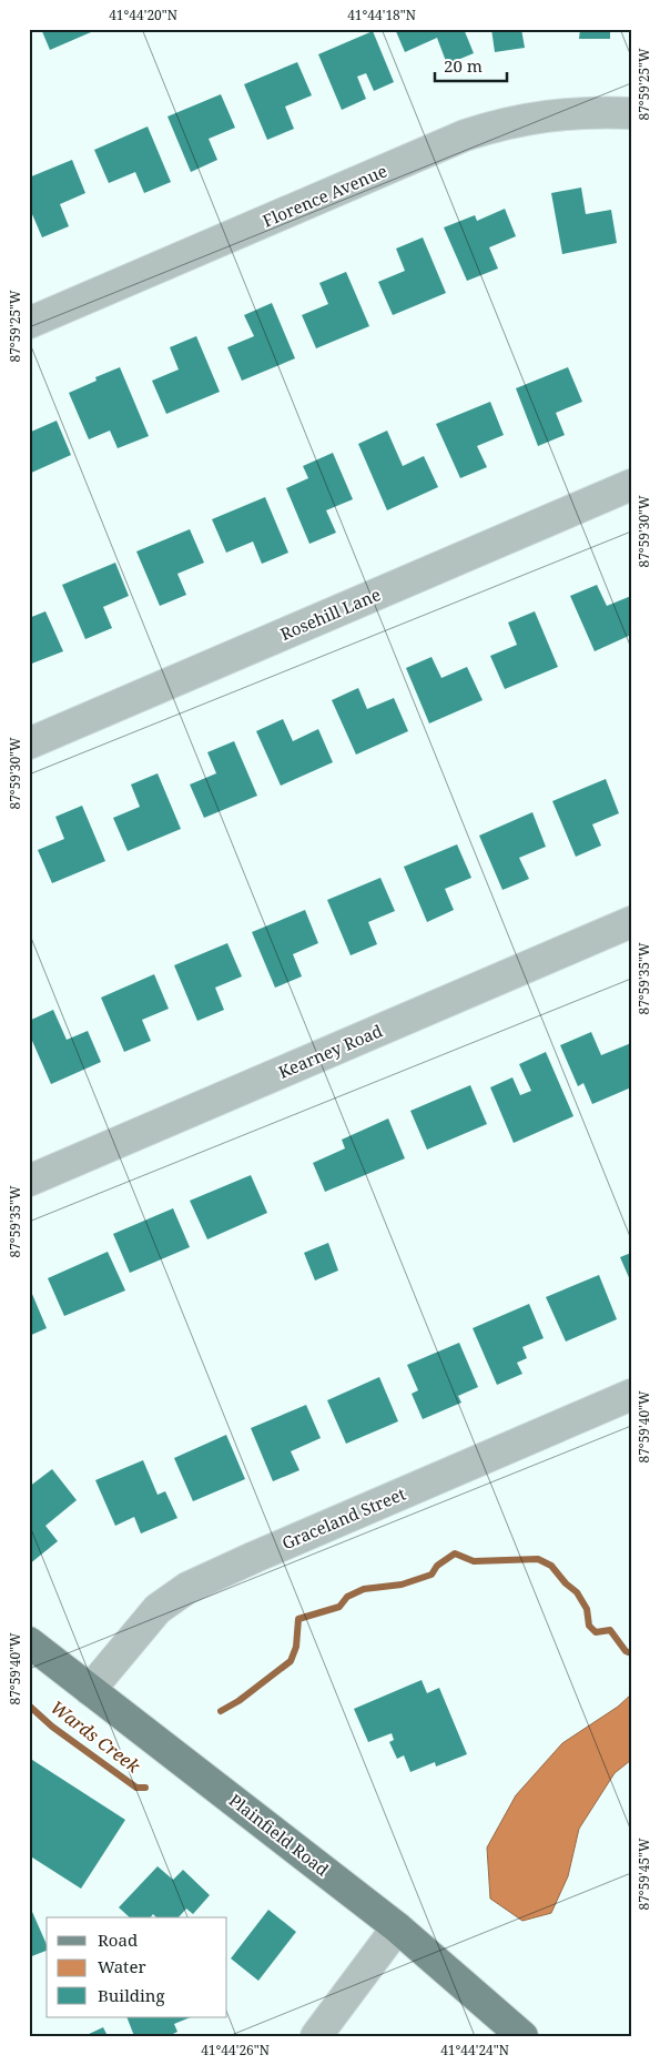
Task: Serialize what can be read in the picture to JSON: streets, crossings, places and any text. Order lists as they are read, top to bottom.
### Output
{
  "streets": {
    "main road": ["Plainfield Road"],
    "street": [
      "Florence Avenue",
      "Rosehill Lane",
      "Kearney Road",
      "Graceland Street"
    ]
  },
  "crossings": [
    ["Graceland Street", "Plainfield Road"]
  ],
  "water": ["Wards Creek"],
  "legend": ["Road", "Water", "Building"],
  "scale_bar": "20 m",
  "coordinates": [
    "41°44'20\"N",
    "41°44'18\"N",
    "87°59'25\"W",
    "87°59'30\"W",
    "87°59'35\"W",
    "87°59'40\"W",
    "87°59'45\"W",
    "41°44'26\"N",
    "41°44'24\"N"
  ]
}
